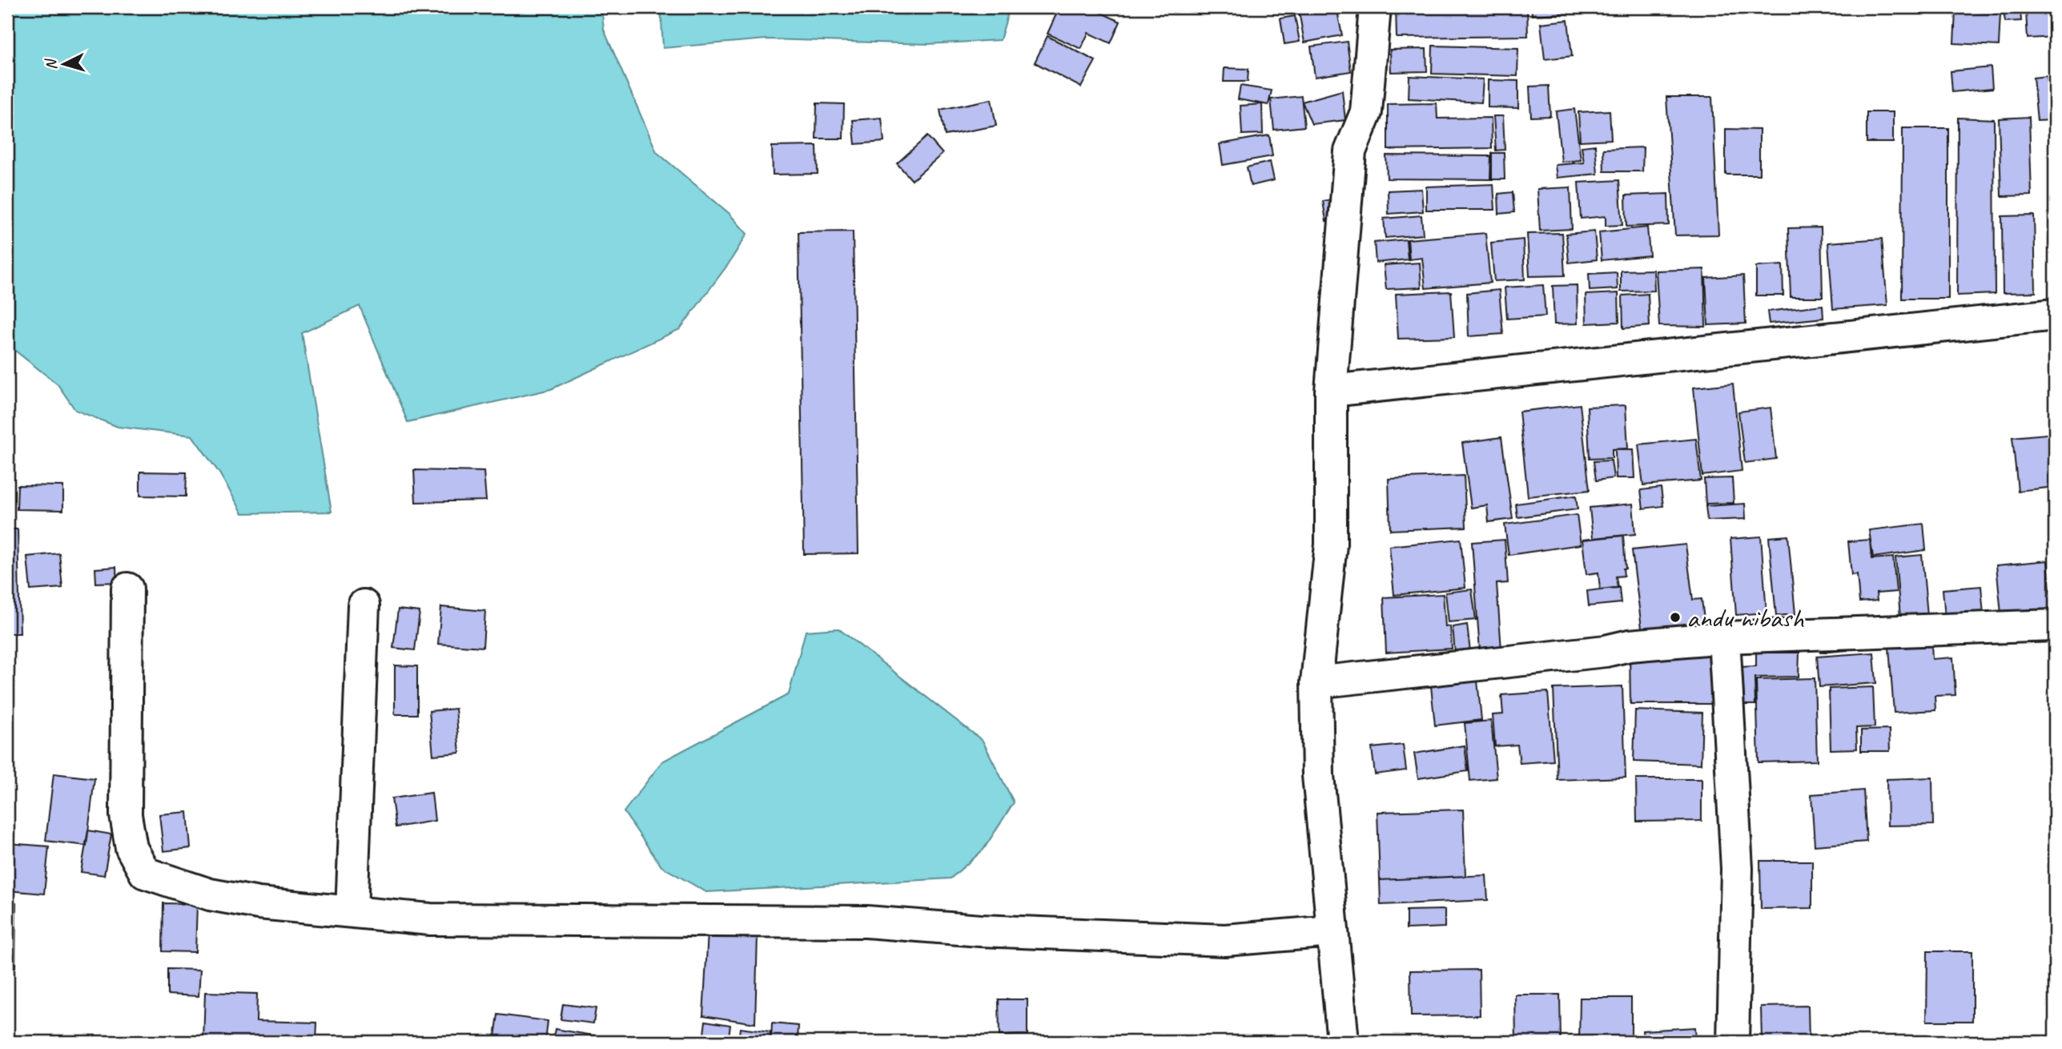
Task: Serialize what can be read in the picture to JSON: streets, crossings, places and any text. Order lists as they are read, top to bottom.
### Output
{
  "places": ["andu nibash"],
  "north": "left"
}
